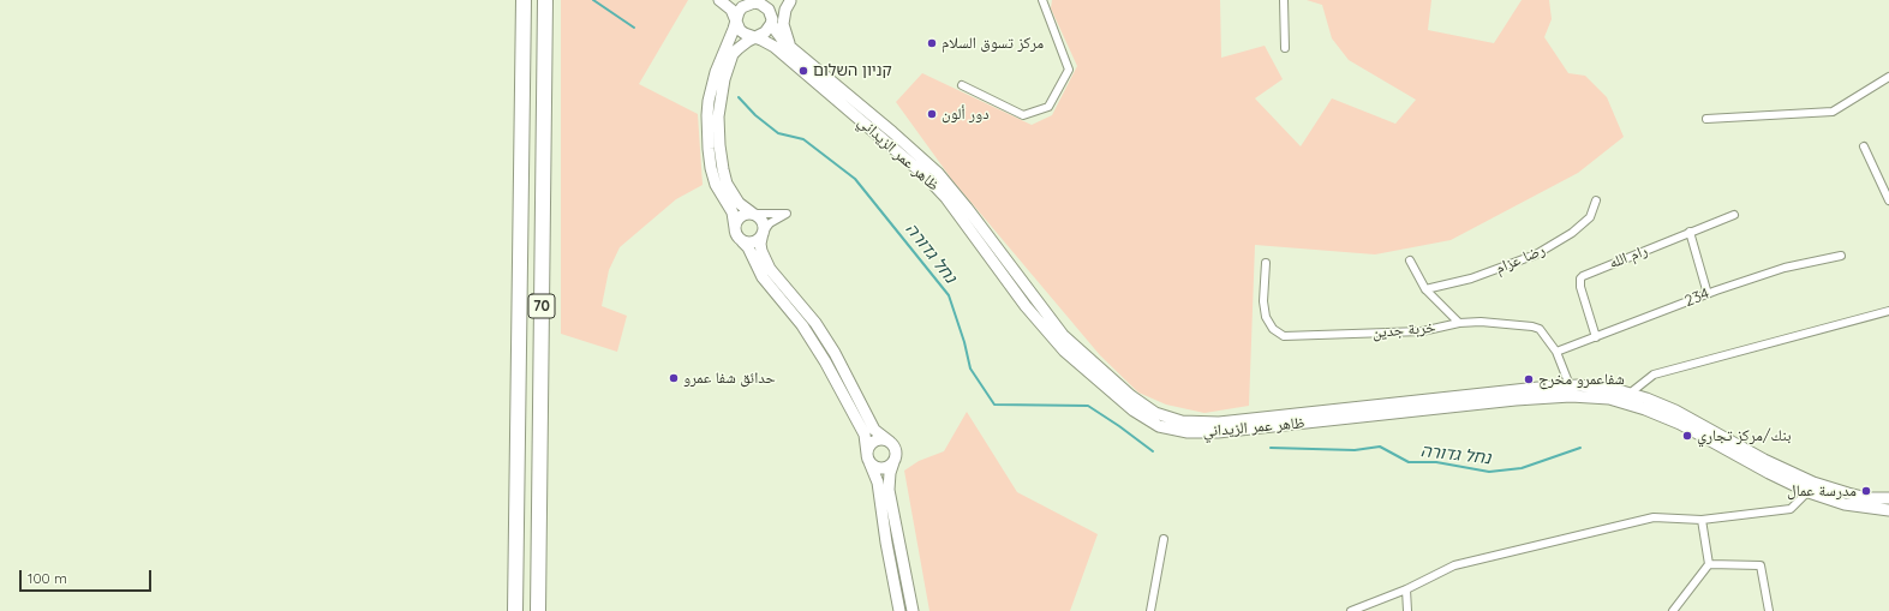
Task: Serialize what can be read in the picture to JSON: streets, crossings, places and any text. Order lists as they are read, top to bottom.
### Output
{
  "streets": {
    "highway": ["70"],
    "main road": ["ظاهر عمر الزيداني"],
    "street": [
      "رام الله",
      "رضا عزام",
      "234",
      "خربة جدين"
    ]
  },
  "crossings": [
    ["ظاهر عمر الزيداني", "خربة جدين"],
    ["رام الله", "234"],
    ["234", "خربة جدين"]
  ],
  "water": ["נחל גדורה"],
  "places": [
    "مركز تسوق السلام",
    "קניון השלום",
    "دور ألون",
    "حدائق شفا عمرو",
    "شفاعمرو مخرج",
    "بنك/مركز تجاري",
    "مدرسة عمال"
  ],
  "scale_bar": "100 m"
}
